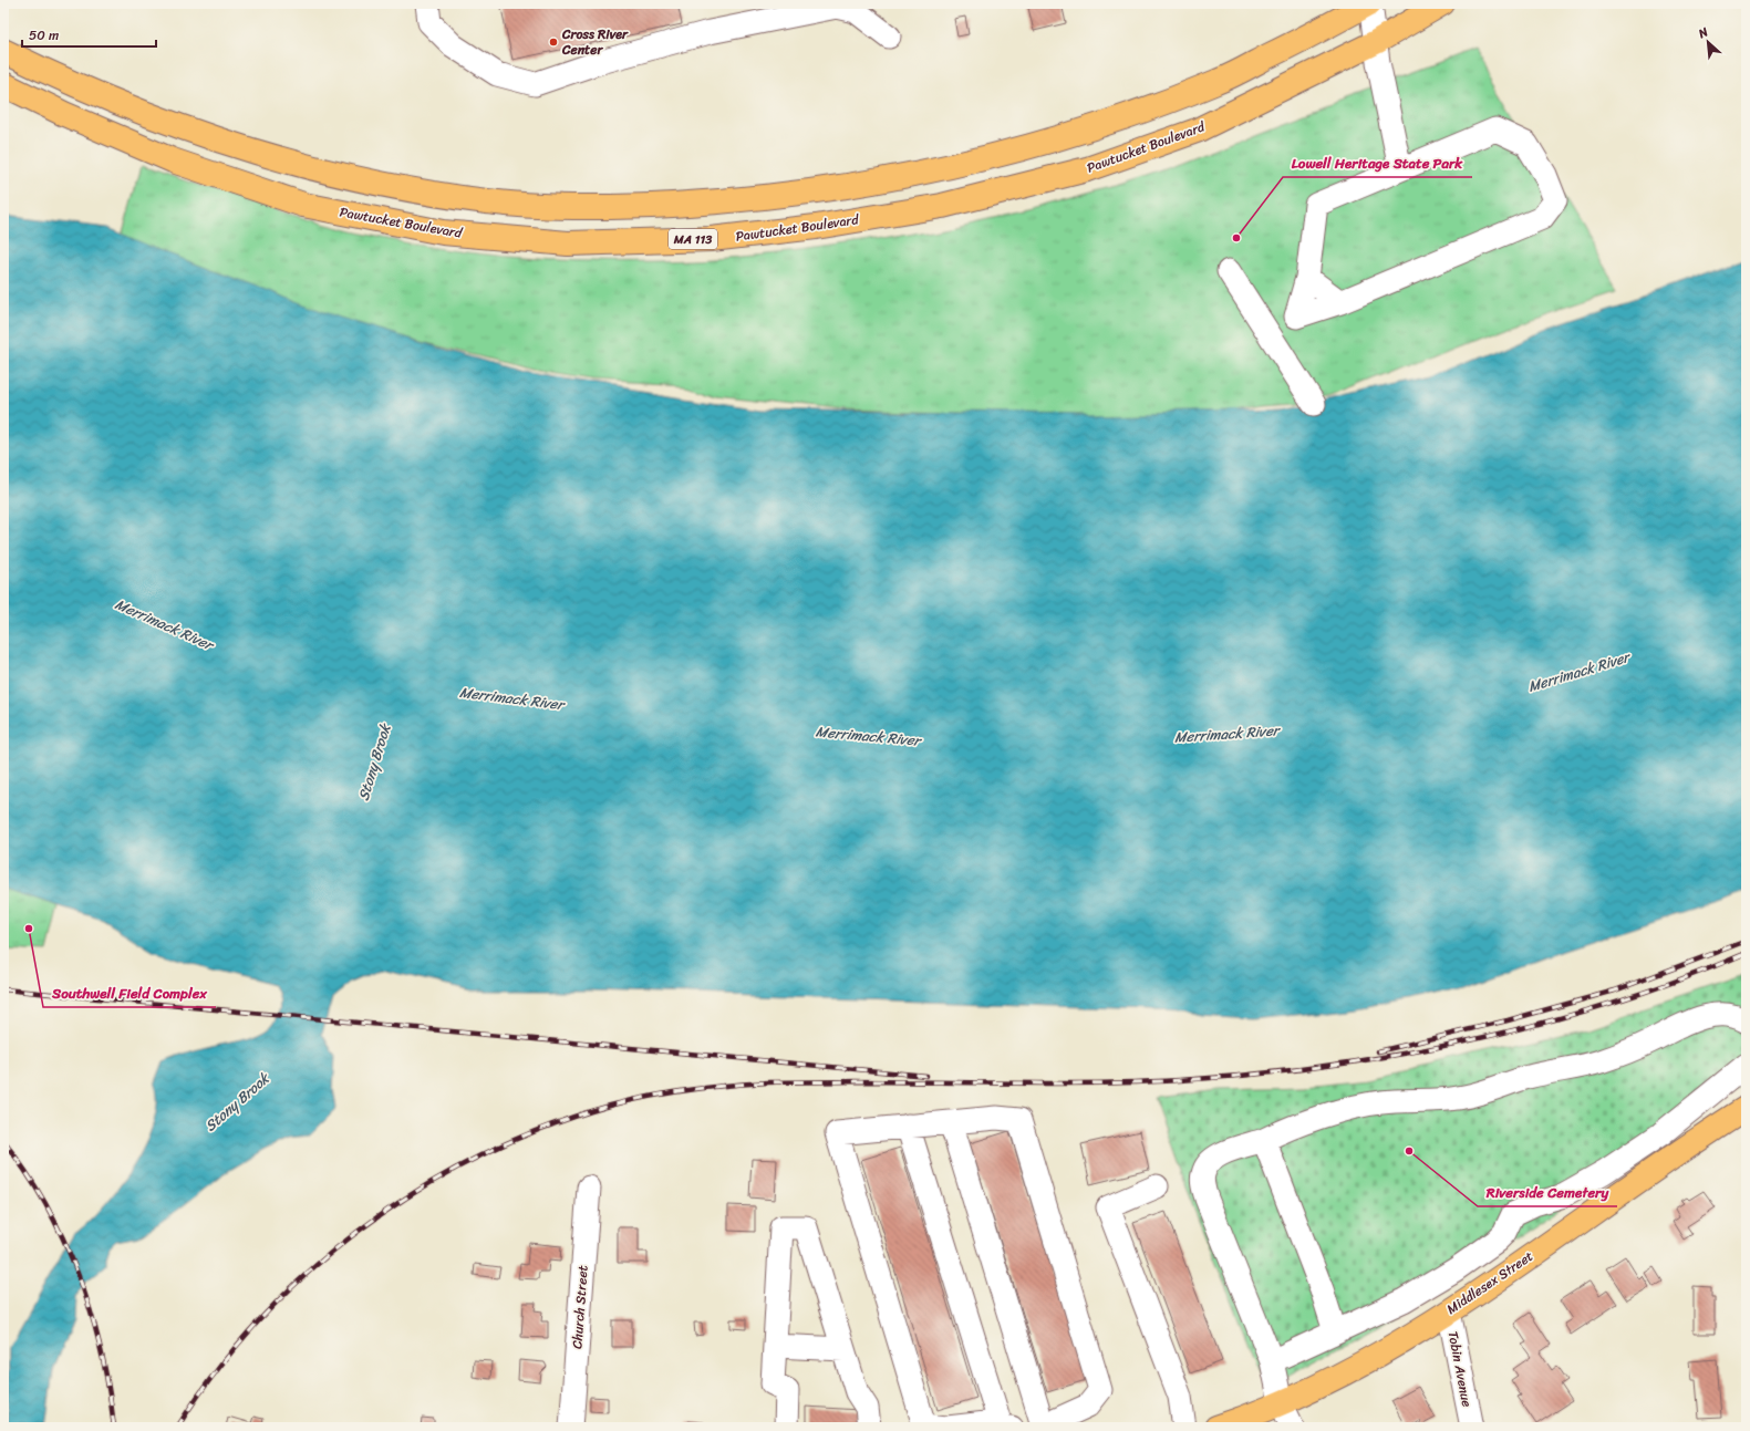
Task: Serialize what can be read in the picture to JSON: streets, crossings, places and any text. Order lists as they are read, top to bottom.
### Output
{
  "streets": {
    "main road": ["Pawtucket Boulevard", "MA 113", "Middlesex Street"],
    "street": ["Church Street", "Tobin Avenue"]
  },
  "crossings": [
    ["Middlesex Street", "Tobin Avenue"]
  ],
  "water": ["Merrimack River", "Stony Brook"],
  "places": [
    "Cross River Center",
    "Lowell Heritage State Park",
    "Southwell Field Complex",
    "Riverside Cemetery"
  ],
  "scale_bar": "50 m",
  "north": "top left"
}
